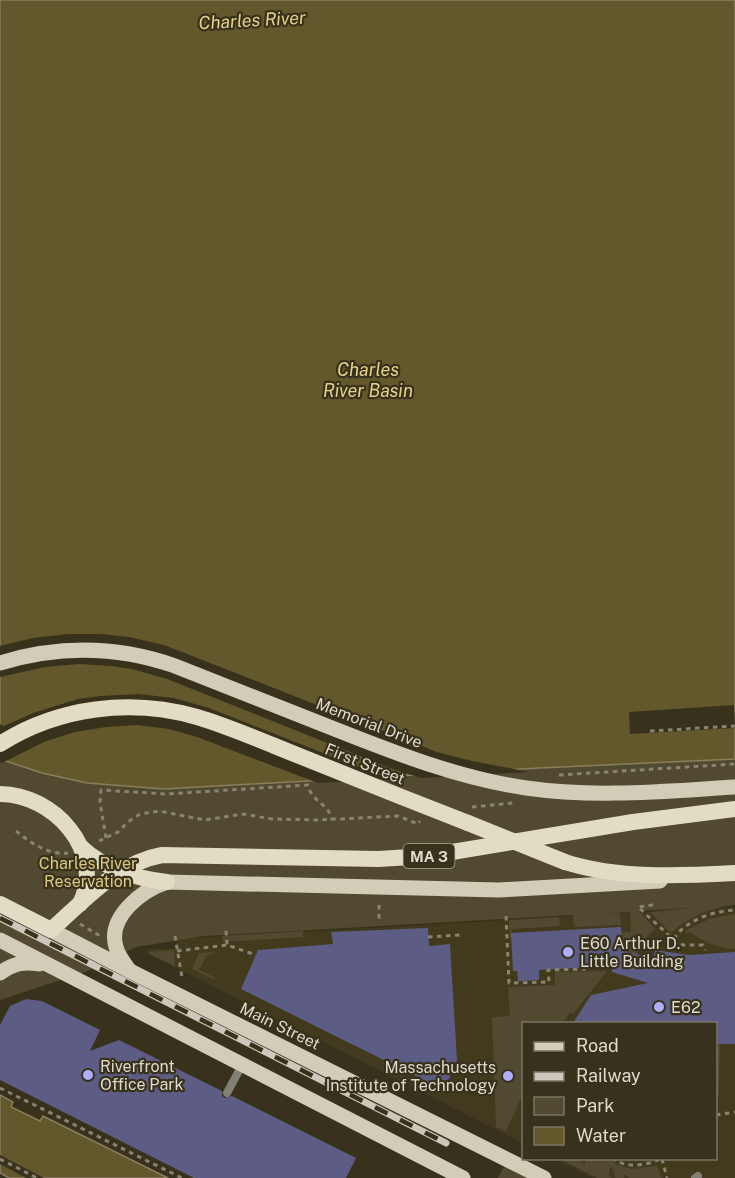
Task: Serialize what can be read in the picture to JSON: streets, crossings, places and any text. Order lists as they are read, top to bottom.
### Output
{
  "streets": {
    "highway": ["First Street", "MA 3", "Main Street"],
    "main road": ["Memorial Drive"]
  },
  "crossings": [
    ["MA 3", "Main Street"]
  ],
  "water": ["Charles River", "Charles River Basin"],
  "parks": ["Charles River Reservation"],
  "places": [
    "E60 Arthur D. Little Building",
    "E62",
    "Riverfront Office Park",
    "Massachusetts Institute of Technology"
  ],
  "legend": [
    "Road",
    "Railway",
    "Park",
    "Water"
  ]
}
